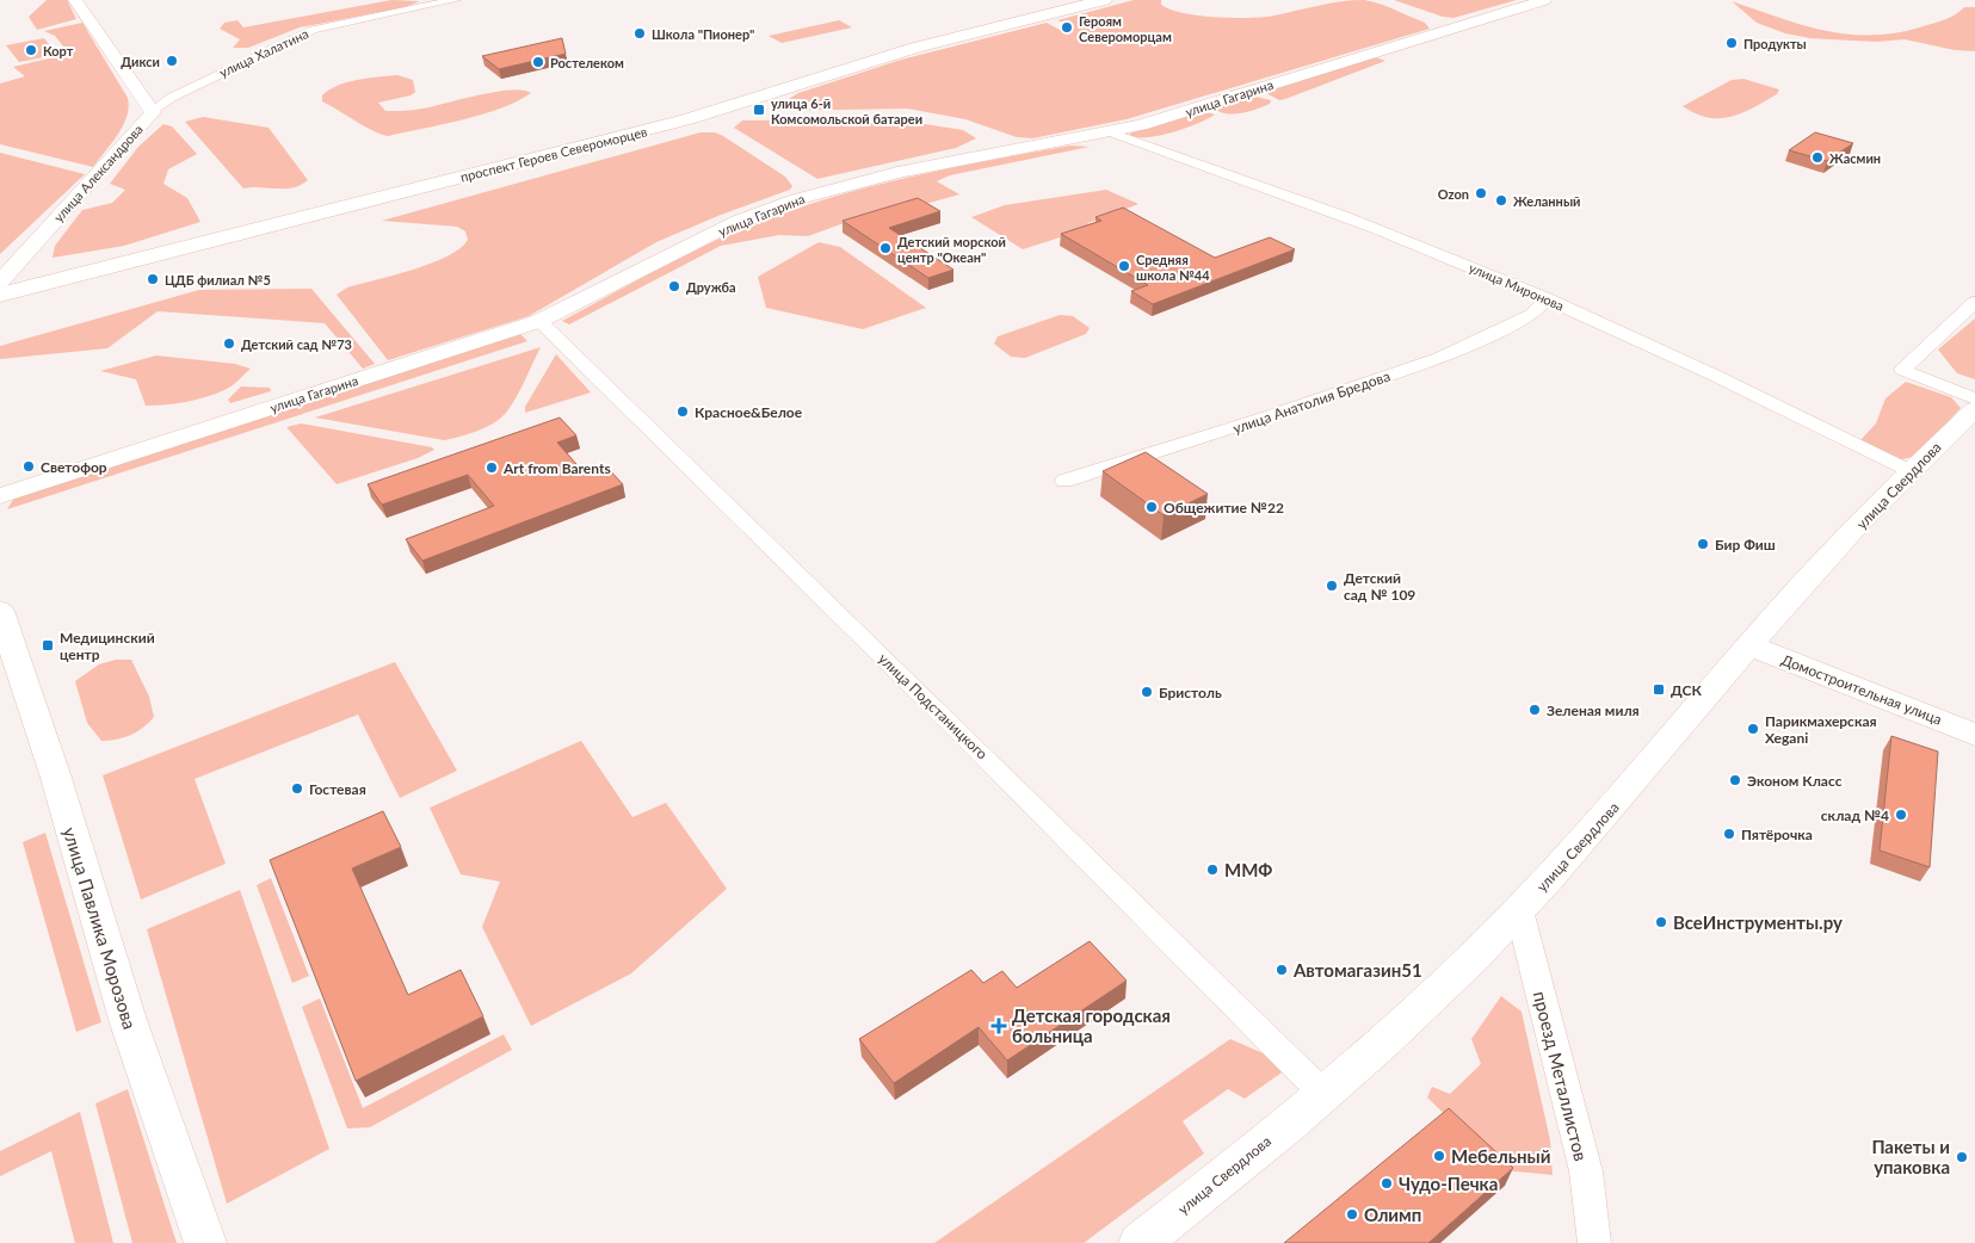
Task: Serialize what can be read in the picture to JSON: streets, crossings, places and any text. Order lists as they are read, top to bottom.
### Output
{
  "streets": {
    "main road": ["проспект Героев Североморцев"],
    "street": [
      "улица Халатина",
      "улица Гагарина",
      "улица Александрова",
      "улица Миронова",
      "улица Анатолия Бредова",
      "улица Свердлова",
      "Домостроительная улица",
      "улица Подстаницкого",
      "улица Павлика Морозова",
      "проезд Металлистов"
    ]
  },
  "crossings": [
    ["улица Халатина", "улица Александрова"],
    ["улица Гагарина", "улица Миронова"],
    ["улица Гагарина", "улица Подстаницкого"],
    ["улица Миронова", "улица Анатолия Бредова"],
    ["улица Миронова", "улица Свердлова"],
    ["улица Свердлова", "Домостроительная улица"],
    ["улица Свердлова", "улица Подстаницкого"],
    ["улица Свердлова", "проезд Металлистов"]
  ],
  "places": {
    "other": [
      "Героям Cевероморцам",
      "Школа \"Пионер\"",
      "Продукты",
      "Корт",
      "Дикси",
      "Ростелеком",
      "Жасмин",
      "Ozon",
      "Желанный",
      "Детский морской центр \"Океан\"",
      "Средняя школа №44",
      "ЦДБ филиал №5",
      "Дружба",
      "Детский сад №73",
      "Красное&Белое",
      "Светофор",
      "Art from Barents",
      "Общежитие №22",
      "Бир Фиш",
      "Детский сад № 109",
      "Бристоль",
      "Зеленая миля",
      "Парикмахерская Xegani",
      "Эконом Класс",
      "Гостевая",
      "склад №4",
      "Пятёрочка",
      "ММФ",
      "ВсеИнструменты.ру",
      "Автомагазин51",
      "Мебельный",
      "Пакеты и упаковка",
      "Чудо-Печка",
      "Олимп"
    ],
    "transit": ["улица 6-й Комсомольской батареи", "Медицинский центр", "ДСК"],
    "health": ["Детская городская больница"]
  }
}
